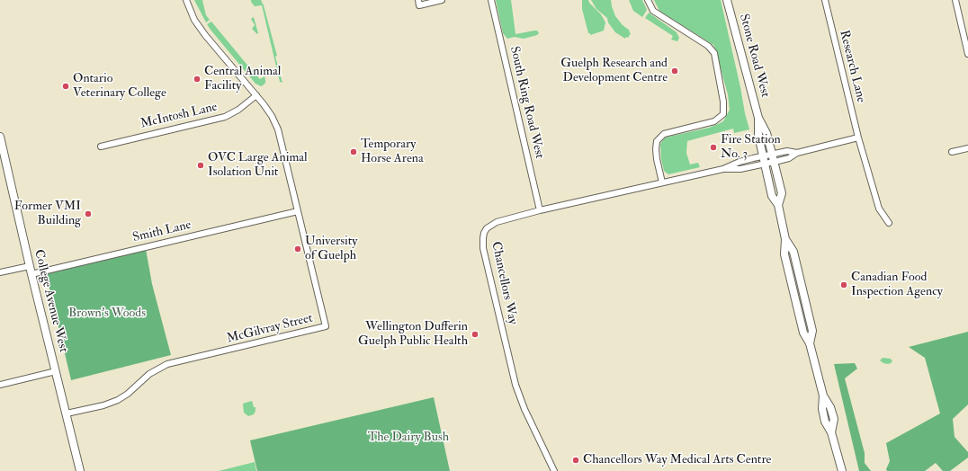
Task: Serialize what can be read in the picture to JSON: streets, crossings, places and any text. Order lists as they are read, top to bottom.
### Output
{
  "streets": {
    "main road": ["Stone Road West", "College Avenue West"],
    "street": [
      "Research Lane",
      "South Ring Road West",
      "McIntosh Lane",
      "Smith Lane",
      "Chancellors Way",
      "McGilvray Street"
    ]
  },
  "crossings": [
    ["Stone Road West", "Chancellors Way"],
    ["South Ring Road West", "Chancellors Way"],
    ["McIntosh Lane", "McGilvray Street"],
    ["Smith Lane", "College Avenue West"],
    ["Smith Lane", "McGilvray Street"],
    ["College Avenue West", "McGilvray Street"]
  ],
  "parks": ["Brown's Woods", "The Dairy Bush"],
  "places": [
    "Guelph Research and Development Centre",
    "Central Animal Facility",
    "Ontario Veterinary College",
    "Fire Station No. 3",
    "Temporary Horse Arena",
    "OVC Large Animal Isolation Unit",
    "Former VMI Building",
    "University of Guelph",
    "Canadian Food Inspection Agency",
    "Wellington Dufferin Guelph Public Health",
    "Chancellors Way Medical Arts Centre"
  ]
}
